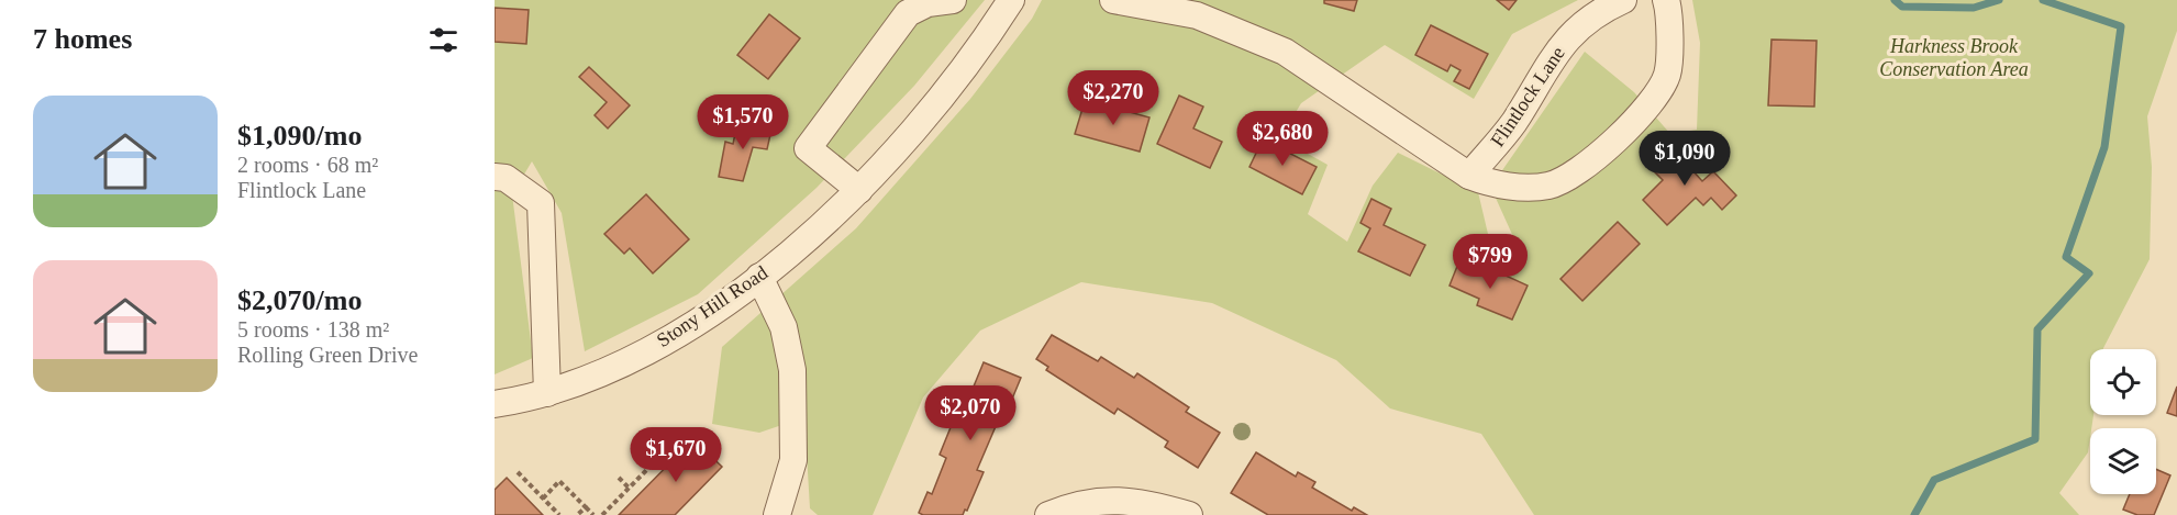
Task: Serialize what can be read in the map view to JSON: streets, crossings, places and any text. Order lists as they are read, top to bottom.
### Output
{
  "streets": {
    "street": ["Flintlock Lane", "Stony Hill Road"]
  },
  "parks": ["Harkness Brook Conservation Area"],
  "page": {
    "heading": "7 homes",
    "price": [
      "$2,270",
      "$1,570",
      "$2,680",
      "$1,090",
      "$799",
      "$2,070",
      "$1,670"
    ],
    "list": [
      {
        "name": "$1,090/mo",
        "note": "2 rooms · 68 m² · Flintlock Lane"
      },
      {
        "name": "$2,070/mo",
        "note": "5 rooms · 138 m² · Rolling Green Drive"
      }
    ]
  }
}
